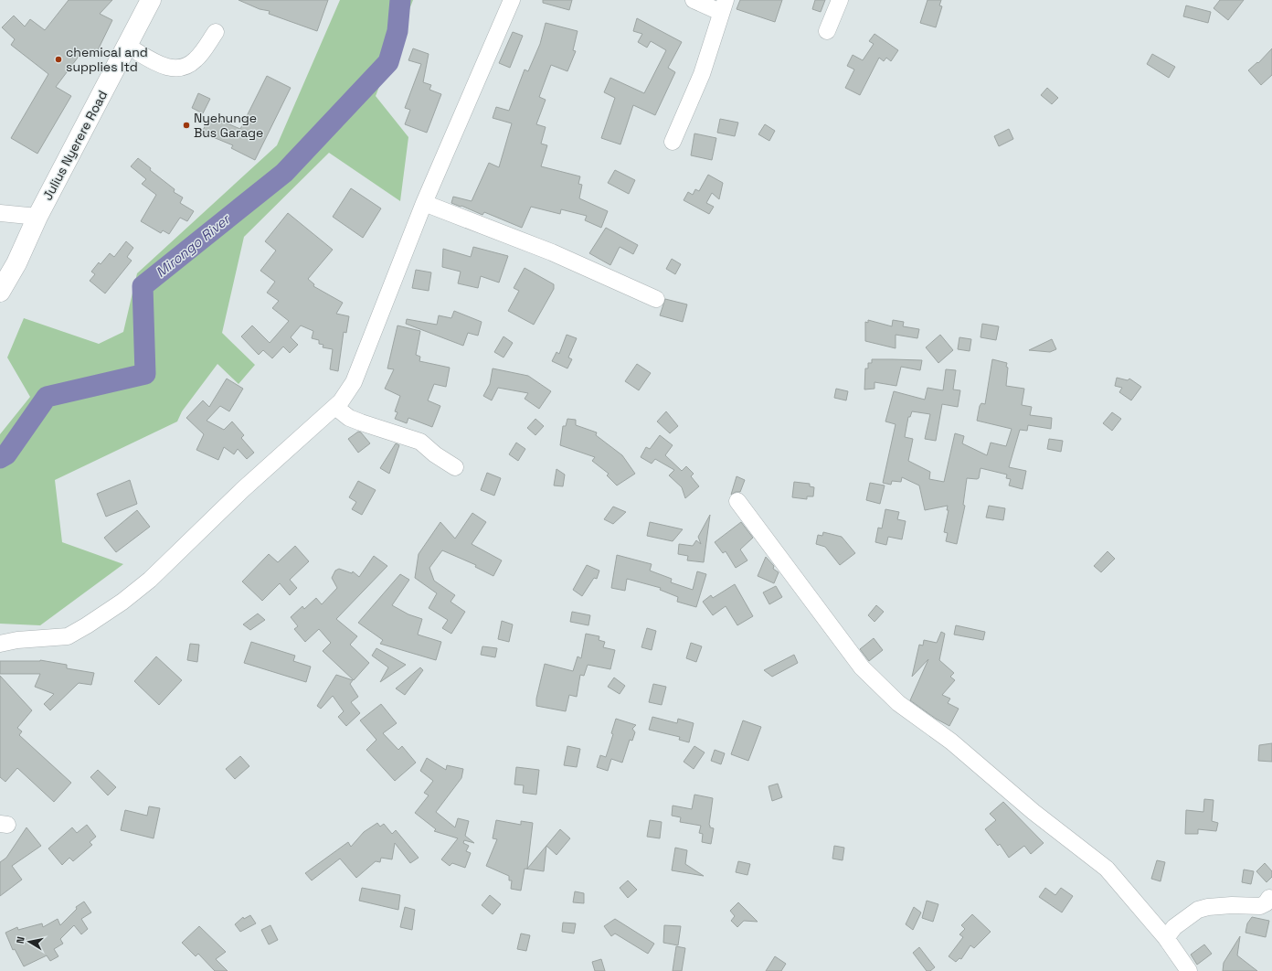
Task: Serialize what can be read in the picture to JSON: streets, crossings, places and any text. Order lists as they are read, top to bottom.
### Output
{
  "streets": {
    "highway": ["Julius Nyerere Road"]
  },
  "water": ["Mirongo River"],
  "places": ["chemical and supplies ltd", "Nyehunge Bus Garage"],
  "north": "left"
}
